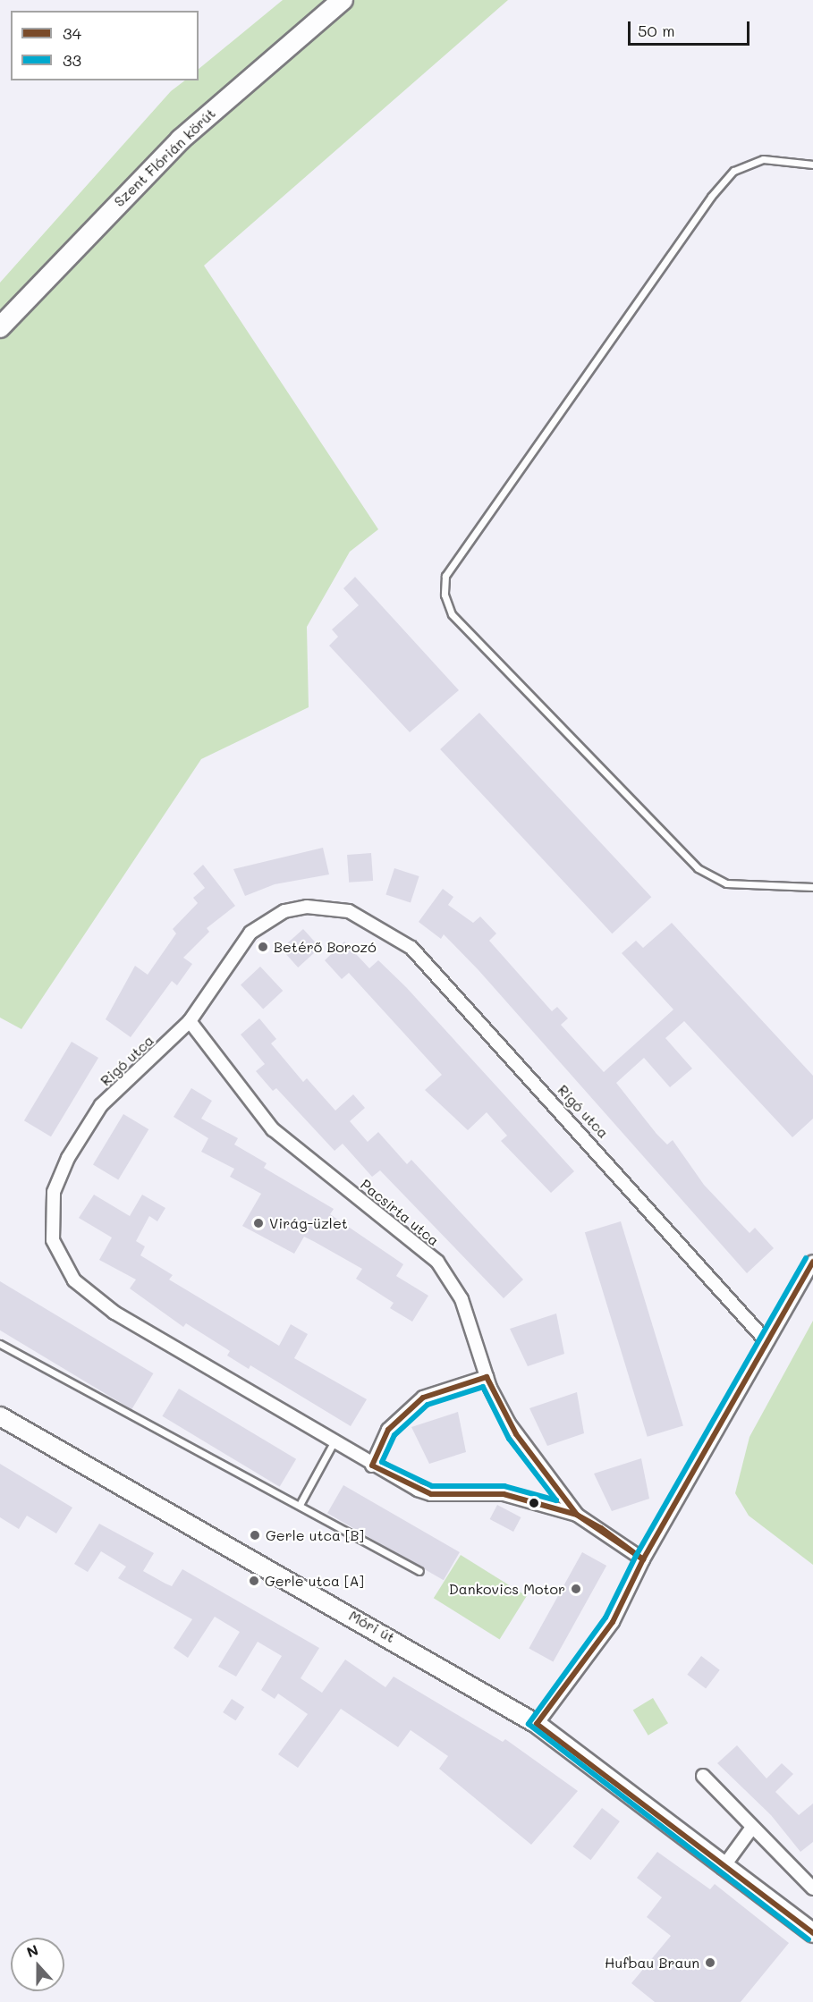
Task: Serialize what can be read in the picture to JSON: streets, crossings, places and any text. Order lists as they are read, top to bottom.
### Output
{
  "streets": {
    "main road": ["Szent Flórián körút", "Móri út"],
    "street": ["Rigó utca", "Pacsirta utca"]
  },
  "crossings": [
    ["Rigó utca", "Pacsirta utca"]
  ],
  "places": [
    "Betérő Borozó",
    "Virág-üzlet",
    "Gerle utca [B]",
    "Gerle utca [A]",
    "Dankovics Motor",
    "Hufbau Braun"
  ],
  "lines": ["transit line 33", "transit line 34"],
  "legend": ["34", "33"],
  "scale_bar": "50 m",
  "north": "top"
}
